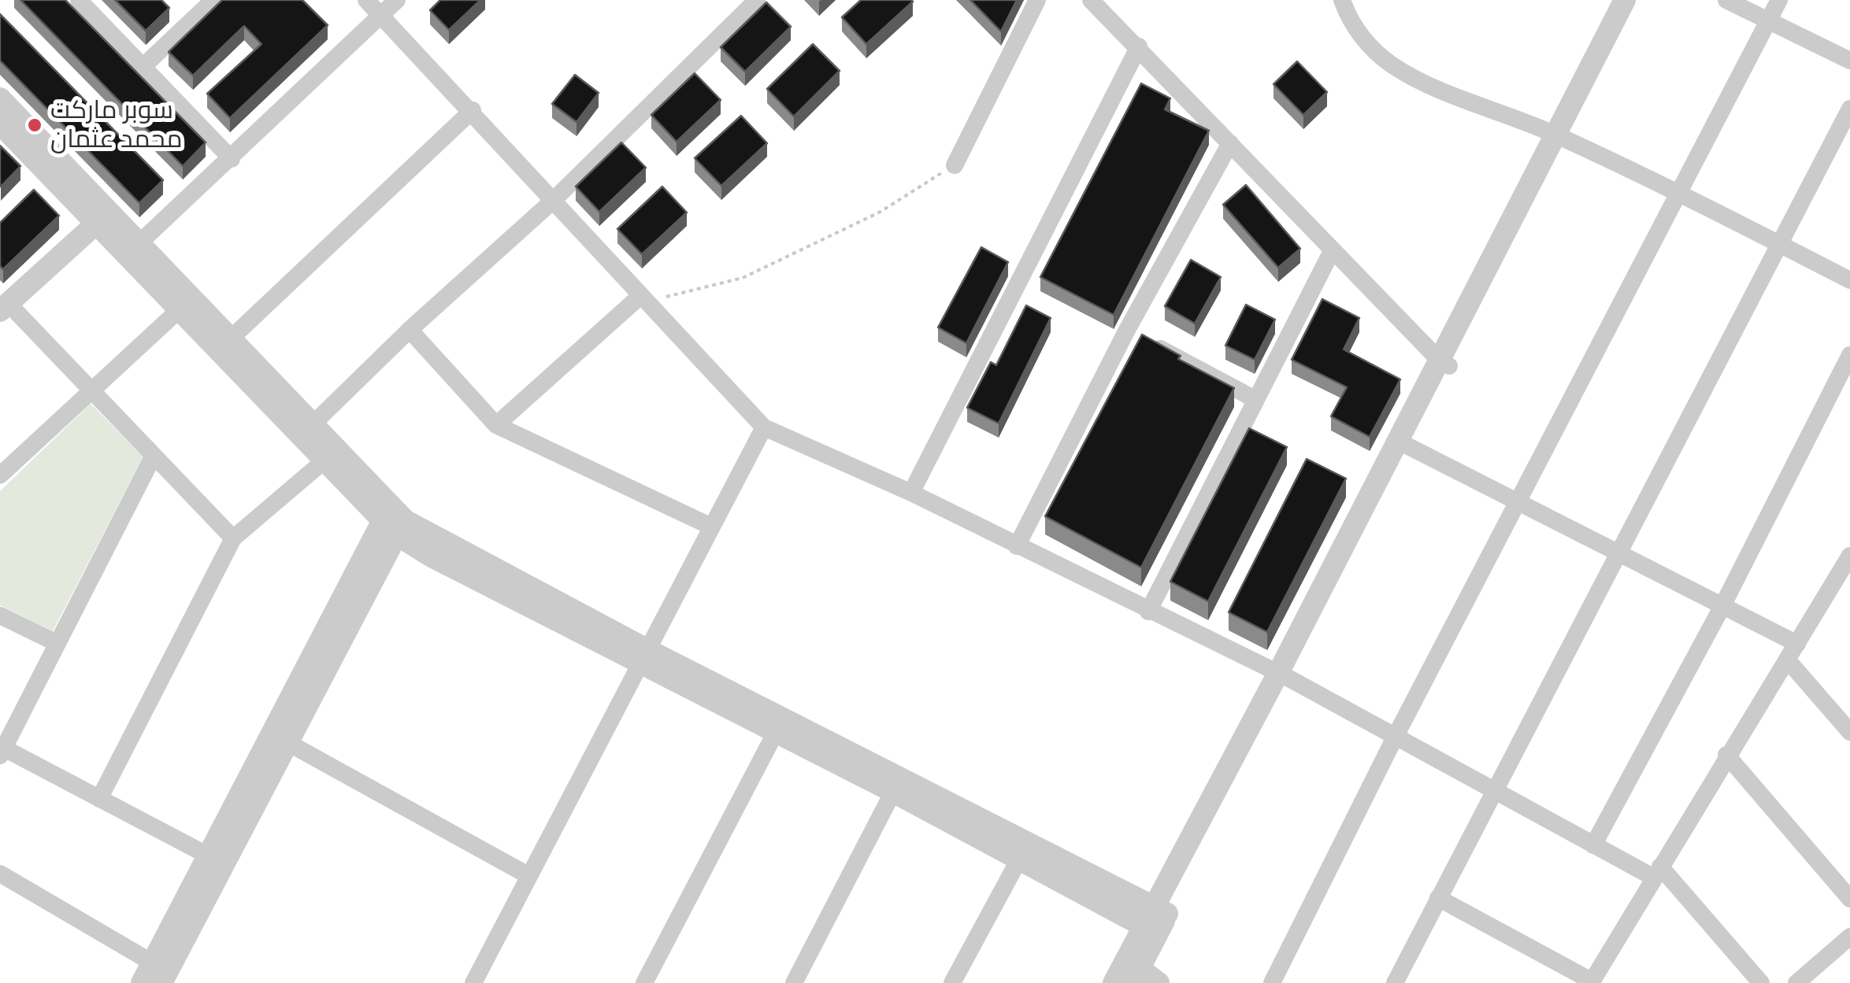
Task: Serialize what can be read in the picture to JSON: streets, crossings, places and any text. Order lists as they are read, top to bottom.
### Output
{
  "places": ["سوبر ماركت محمد عثمان"]
}
